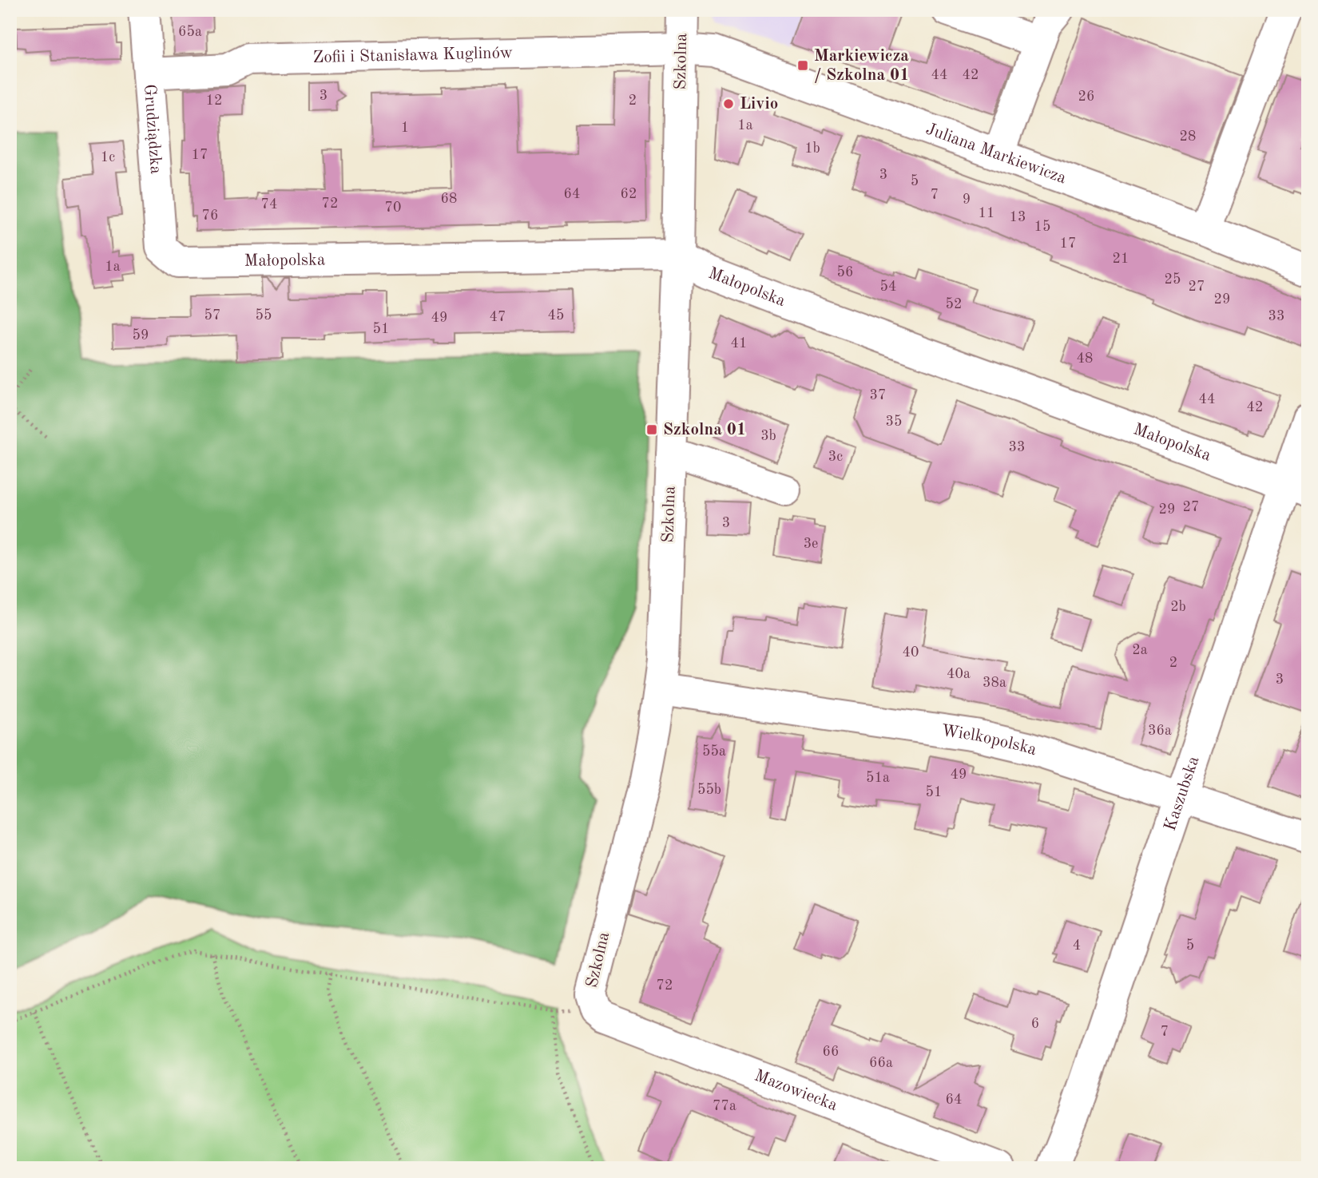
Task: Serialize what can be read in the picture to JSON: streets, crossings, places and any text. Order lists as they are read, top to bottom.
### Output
{
  "streets": {
    "street": [
      "Zofii i Stanisława Kuglinów",
      "Szkolna",
      "Grudziądzka",
      "Juliana Markiewicza",
      "Małopolska",
      "Wielkopolska",
      "Kaszubska",
      "Mazowiecka"
    ]
  },
  "crossings": [
    ["Zofii i Stanisława Kuglinów", "Szkolna"],
    ["Zofii i Stanisława Kuglinów", "Grudziądzka"],
    ["Zofii i Stanisława Kuglinów", "Juliana Markiewicza"],
    ["Szkolna", "Juliana Markiewicza"],
    ["Szkolna", "Małopolska"],
    ["Szkolna", "Wielkopolska"],
    ["Szkolna", "Mazowiecka"],
    ["Grudziądzka", "Małopolska"],
    ["Małopolska", "Kaszubska"],
    ["Wielkopolska", "Kaszubska"]
  ],
  "places": {
    "transit": ["Markiewicza / Szkolna 01", "Szkolna 01"],
    "other": ["Livio"]
  },
  "house_numbers": [
    "65a",
    "44",
    "42",
    "3",
    "26",
    "12",
    "2",
    "1a",
    "1",
    "28",
    "1b",
    "17",
    "1c",
    "3",
    "5",
    "64",
    "62",
    "7",
    "68",
    "9",
    "72",
    "74",
    "70",
    "11",
    "76",
    "13",
    "15",
    "17",
    "21",
    "1a",
    "56",
    "25",
    "54",
    "27",
    "29",
    "52",
    "57",
    "55",
    "45",
    "33",
    "47",
    "49",
    "51",
    "59",
    "41",
    "48",
    "37",
    "44",
    "42",
    "35",
    "3b",
    "33",
    "3c",
    "27",
    "29",
    "3",
    "3e",
    "2b",
    "2a",
    "40",
    "2",
    "40a",
    "3",
    "38a",
    "36a",
    "55a",
    "49",
    "51a",
    "55b",
    "51",
    "4",
    "5",
    "72",
    "6",
    "7",
    "66",
    "66a",
    "64",
    "77a"
  ]
}
